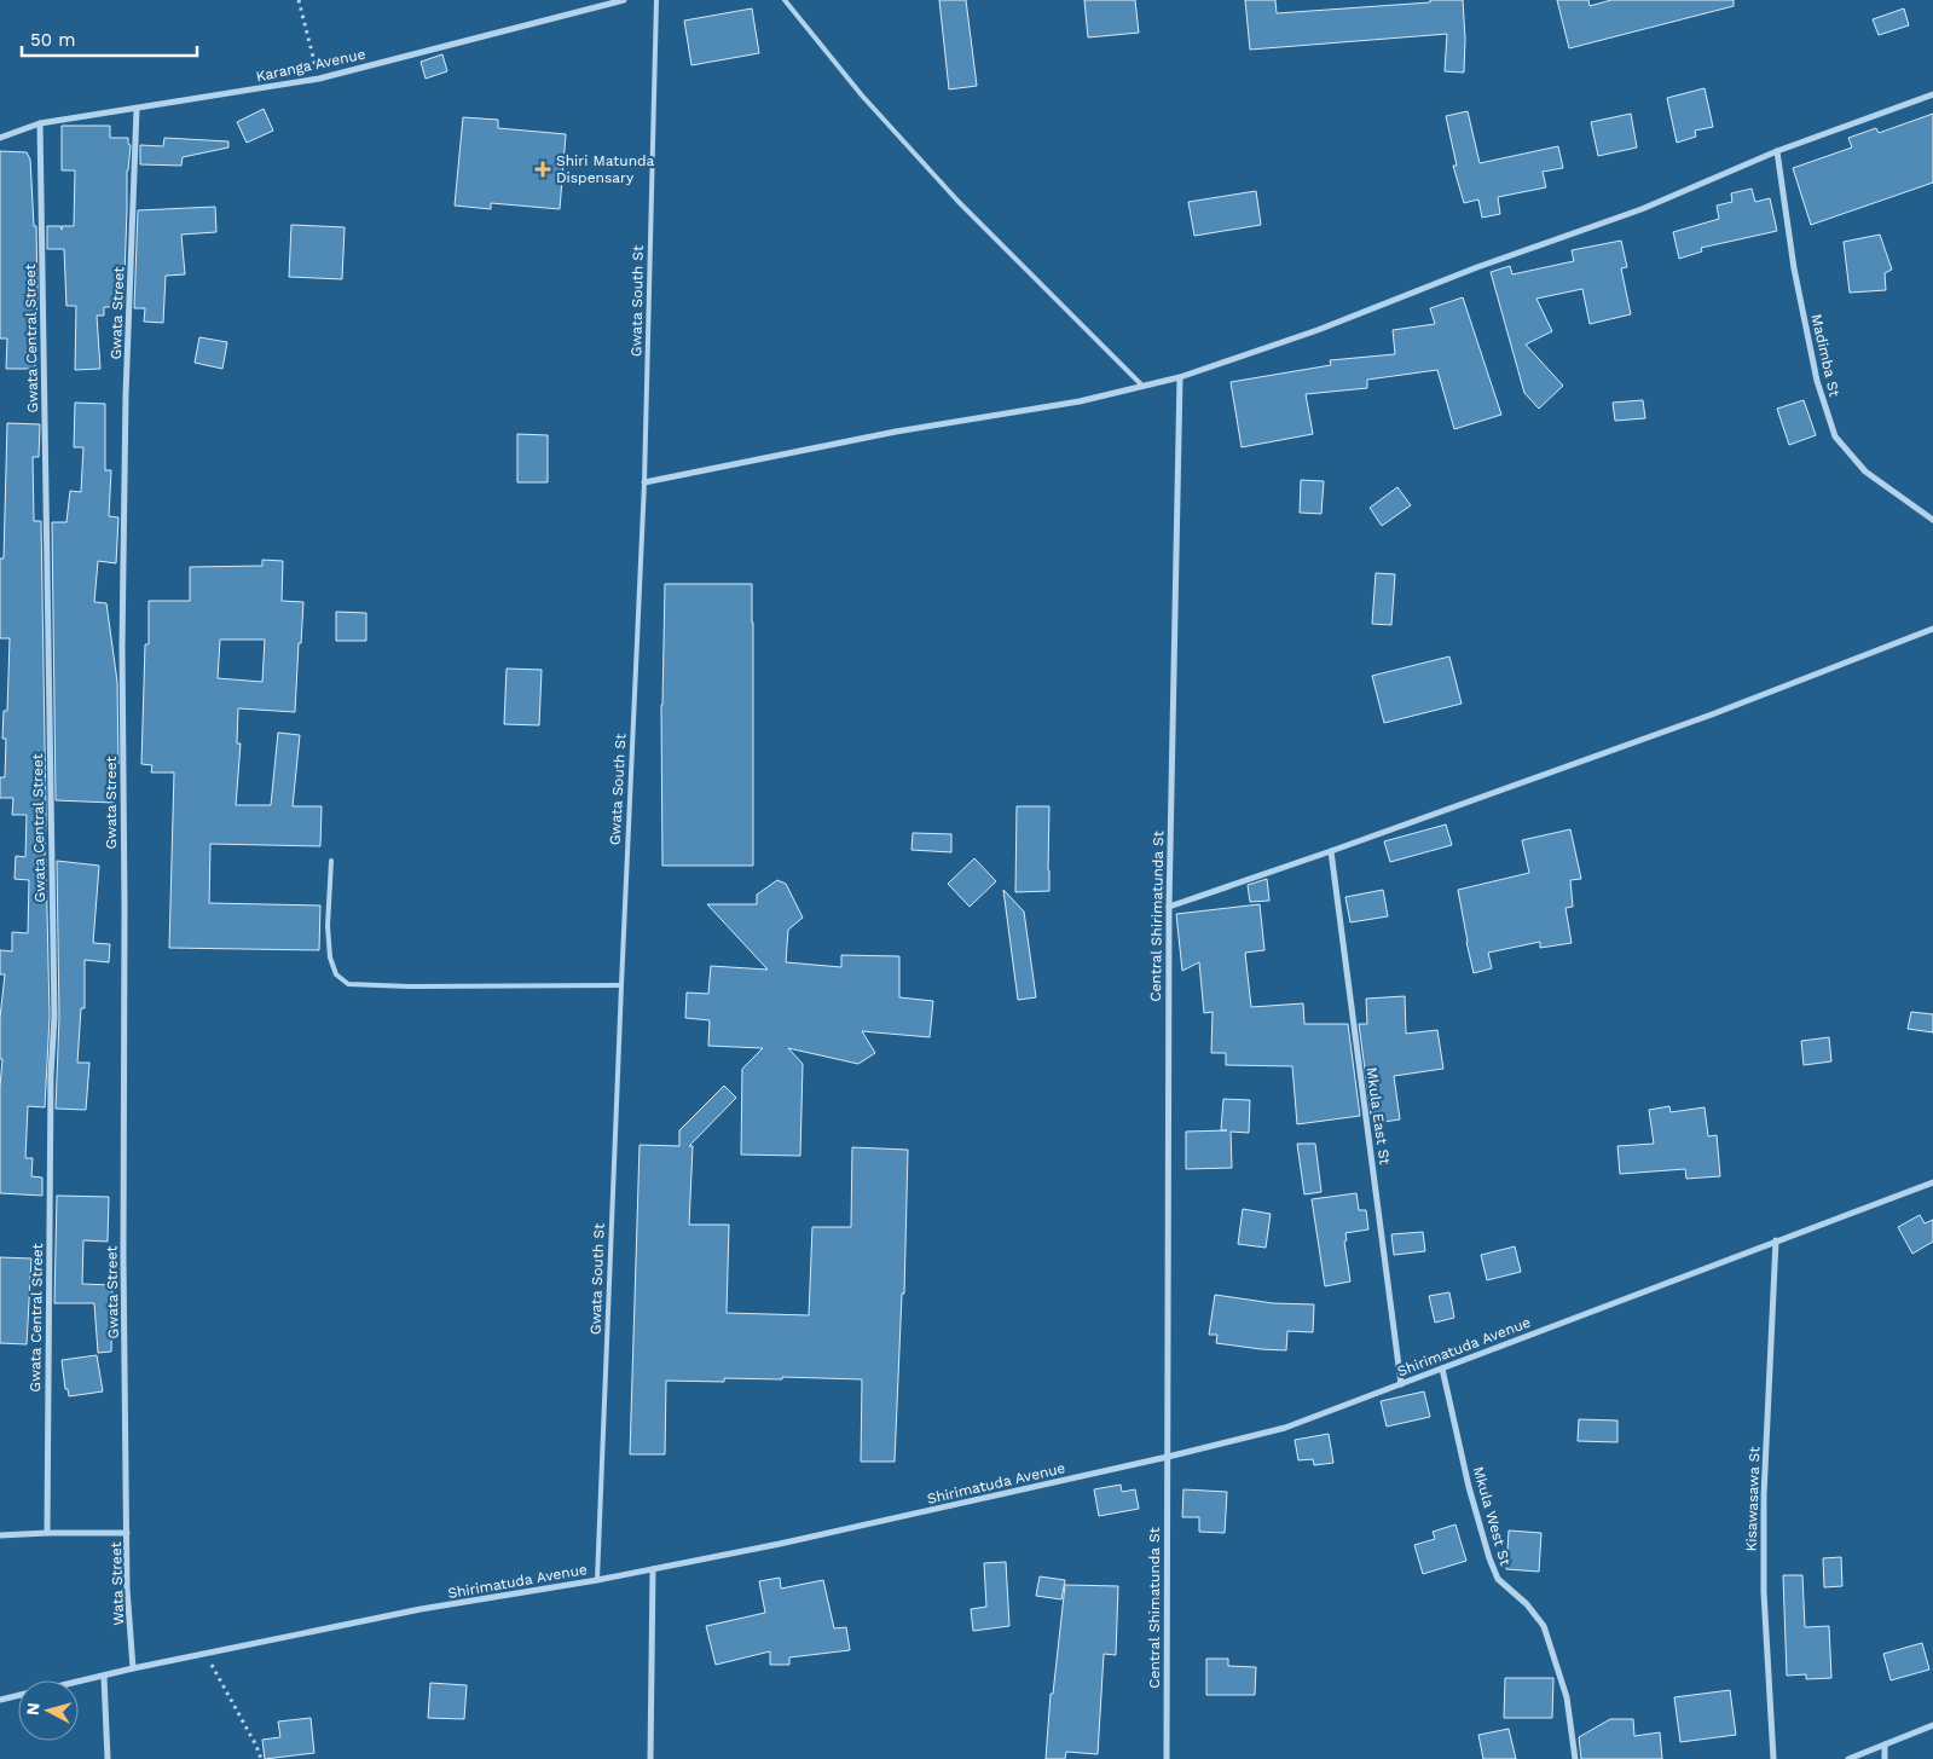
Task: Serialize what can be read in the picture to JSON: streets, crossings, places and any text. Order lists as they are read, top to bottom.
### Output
{
  "streets": {
    "street": [
      "Karanga Avenue",
      "Gwata Street",
      "Gwata Central Street",
      "Madimba St",
      "Central Shirimatunda St",
      "Mkula East St",
      "Shirimatuda Avenue",
      "Kisawasawa St",
      "Mkula West St",
      "Wata Street",
      "Central Shimatunda St"
    ],
    "lane": ["Gwata South St"]
  },
  "crossings": [
    ["Karanga Avenue", "Gwata Street"],
    ["Karanga Avenue", "Gwata Central Street"],
    ["Gwata South St", "Shirimatuda Avenue"],
    ["Gwata Street", "Wata Street"],
    ["Central Shirimatunda St", "Shirimatuda Avenue"],
    ["Central Shirimatunda St", "Central Shimatunda St"],
    ["Mkula East St", "Shirimatuda Avenue"],
    ["Shirimatuda Avenue", "Kisawasawa St"],
    ["Shirimatuda Avenue", "Mkula West St"],
    ["Shirimatuda Avenue", "Wata Street"],
    ["Shirimatuda Avenue", "Central Shimatunda St"]
  ],
  "places": {
    "health": ["Shiri Matunda Dispensary"]
  },
  "scale_bar": "50 m",
  "north": "left"
}
